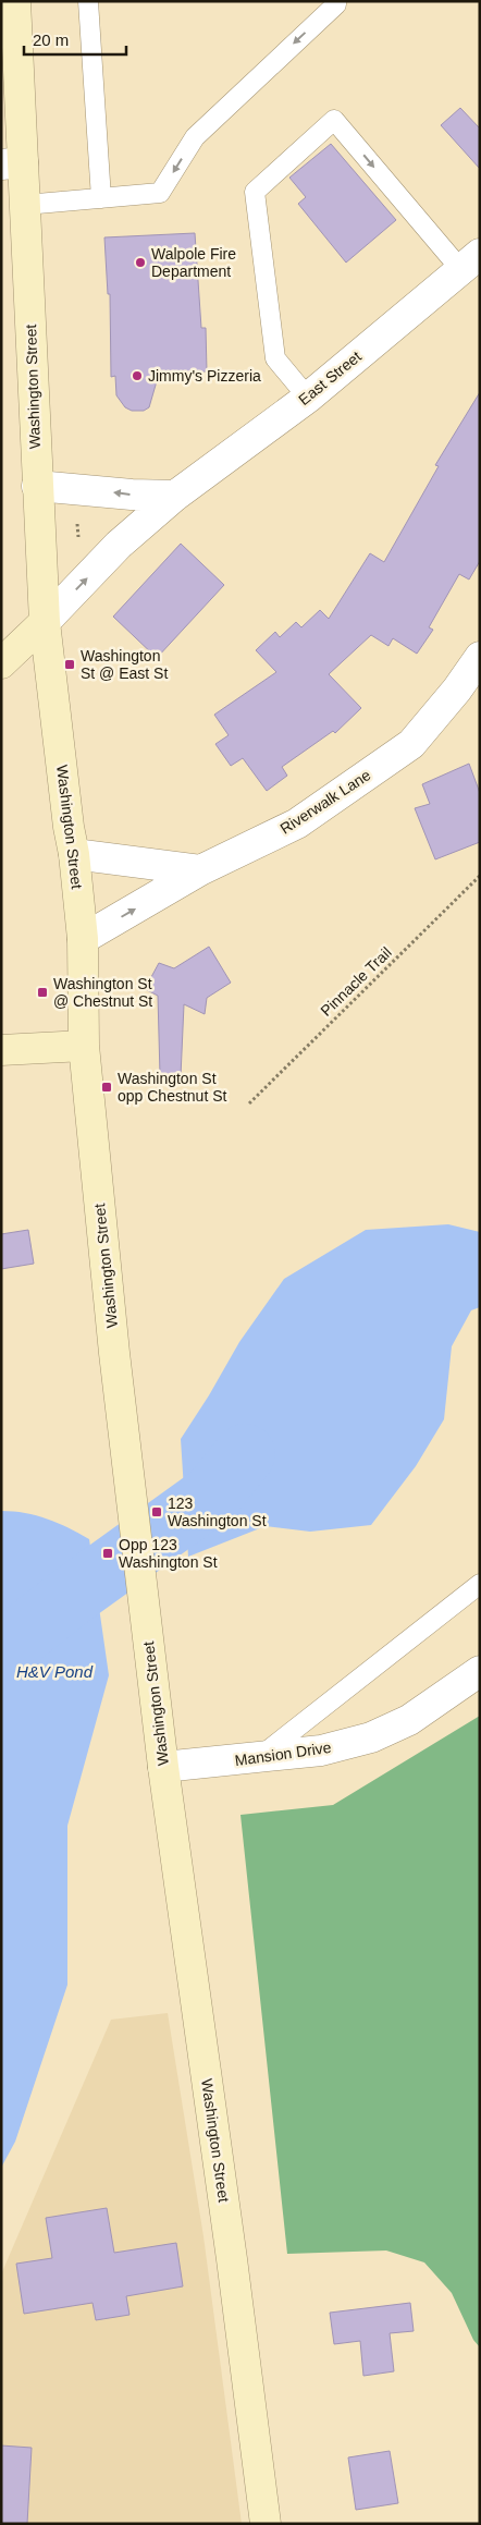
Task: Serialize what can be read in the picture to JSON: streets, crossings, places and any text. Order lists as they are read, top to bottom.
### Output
{
  "streets": {
    "main road": ["Washington Street"],
    "street": ["East Street", "Riverwalk Lane", "Mansion Drive"],
    "path": ["Pinnacle Trail"]
  },
  "crossings": [
    ["East Street", "Washington Street"],
    ["Washington Street", "Riverwalk Lane"],
    ["Washington Street", "Mansion Drive"]
  ],
  "water": ["H&V Pond"],
  "places": {
    "other": ["Walpole Fire Department", "Jimmy's Pizzeria"],
    "transit": [
      "Washington St @ East St",
      "Washington St @ Chestnut St",
      "Washington St opp Chestnut St",
      "123 Washington St",
      "Opp 123 Washington St"
    ]
  },
  "scale_bar": "20 m"
}
